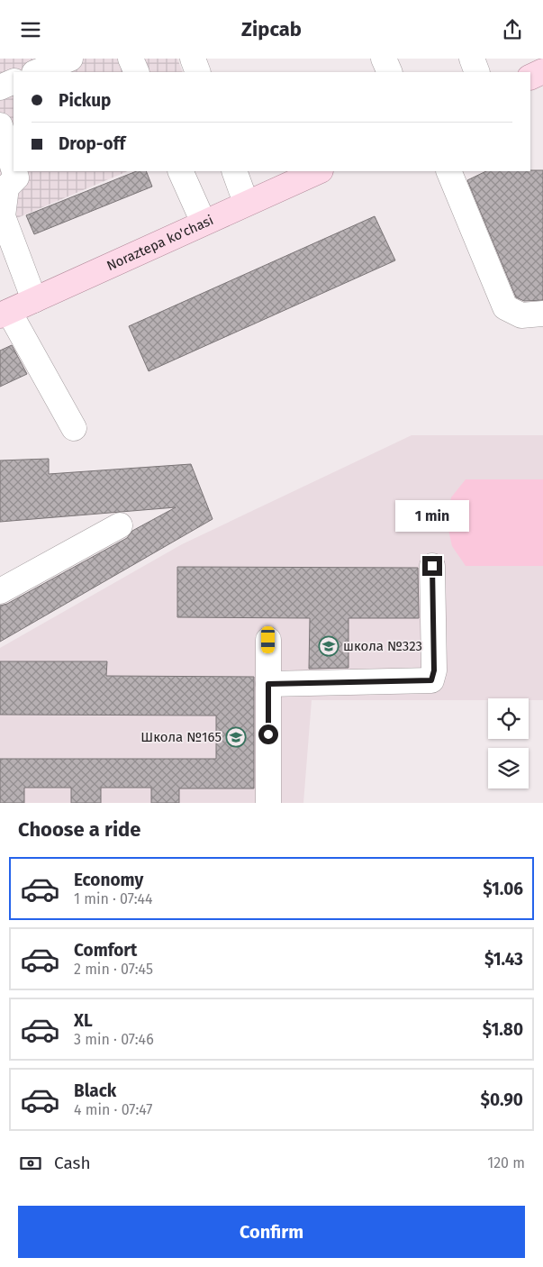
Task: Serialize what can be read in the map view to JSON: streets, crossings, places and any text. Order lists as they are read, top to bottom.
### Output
{
  "streets": {
    "main road": ["Noraztepa ko'chasi"]
  },
  "places": {
    "school or university": ["школа №323", "Школа №165"]
  },
  "page": {
    "header": "Zipcab",
    "banner": ["Pickup", "Drop-off"],
    "bubble": "1 min",
    "heading": "Choose a ride",
    "list": [
      {
        "name": "Economy",
        "note": "1 min · 07:44",
        "value": "$1.06"
      },
      {
        "name": "Comfort",
        "note": "2 min · 07:45",
        "value": "$1.43"
      },
      {
        "name": "XL",
        "note": "3 min · 07:46",
        "value": "$1.80"
      },
      {
        "name": "Black",
        "note": "4 min · 07:47",
        "value": "$0.90"
      }
    ],
    "pay": ["Cash", "120 m"],
    "buttons": "Confirm"
  }
}
